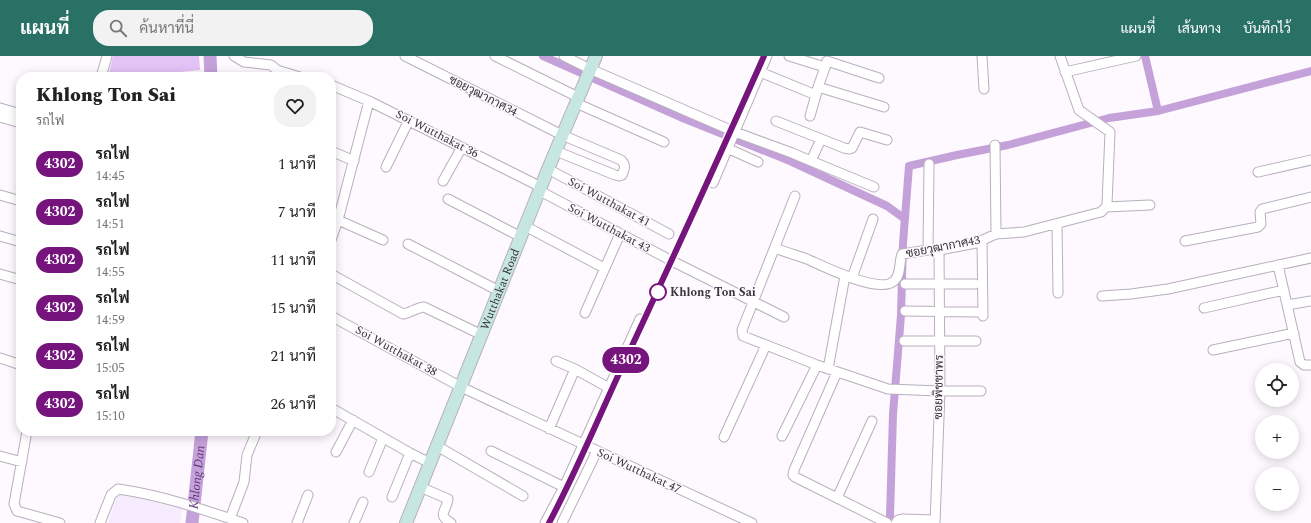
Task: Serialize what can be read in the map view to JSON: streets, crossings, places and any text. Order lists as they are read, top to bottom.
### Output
{
  "streets": {
    "main road": ["Wutthakat Road"],
    "street": [
      "ซอยวุฒากาศ34",
      "Soi Wutthakat 36",
      "Soi Wutthakat 41",
      "Soi Wutthakat 43",
      "ซอยวุฒากาศ43",
      "Soi Wutthakat 38",
      "ซอยพิชชาพร",
      "Soi Wutthakat 47"
    ]
  },
  "crossings": [
    ["ซอยวุฒากาศ34", "Wutthakat Road"],
    ["Soi Wutthakat 36", "Soi Wutthakat 43"],
    ["Soi Wutthakat 36", "Wutthakat Road"],
    ["Soi Wutthakat 41", "Wutthakat Road"],
    ["Soi Wutthakat 43", "Wutthakat Road"],
    ["ซอยวุฒากาศ43", "ซอยพิชชาพร"],
    ["Wutthakat Road", "Soi Wutthakat 38"],
    ["Wutthakat Road", "Soi Wutthakat 47"],
    ["Soi Wutthakat 38", "Soi Wutthakat 47"]
  ],
  "water": ["Khlong Dan"],
  "places": ["Khlong Ton Sai"],
  "page": {
    "header": "แผนที่",
    "search": "ค้นหาที่นี่",
    "nav": ["แผนที่", "เส้นทาง", "บันทึกไว้"],
    "on_map": "4302",
    "heading": ["Khlong Ton Sai", "รถไฟ"],
    "list": [
      {
        "mark": "4302",
        "name": "รถไฟ",
        "note": "14:45",
        "value": "1 นาที"
      },
      {
        "mark": "4302",
        "name": "รถไฟ",
        "note": "14:51",
        "value": "7 นาที"
      },
      {
        "mark": "4302",
        "name": "รถไฟ",
        "note": "14:55",
        "value": "11 นาที"
      },
      {
        "mark": "4302",
        "name": "รถไฟ",
        "note": "14:59",
        "value": "15 นาที"
      },
      {
        "mark": "4302",
        "name": "รถไฟ",
        "note": "15:05",
        "value": "21 นาที"
      },
      {
        "mark": "4302",
        "name": "รถไฟ",
        "note": "15:10",
        "value": "26 นาที"
      }
    ],
    "map_buttons": ["+", "−"]
  }
}
